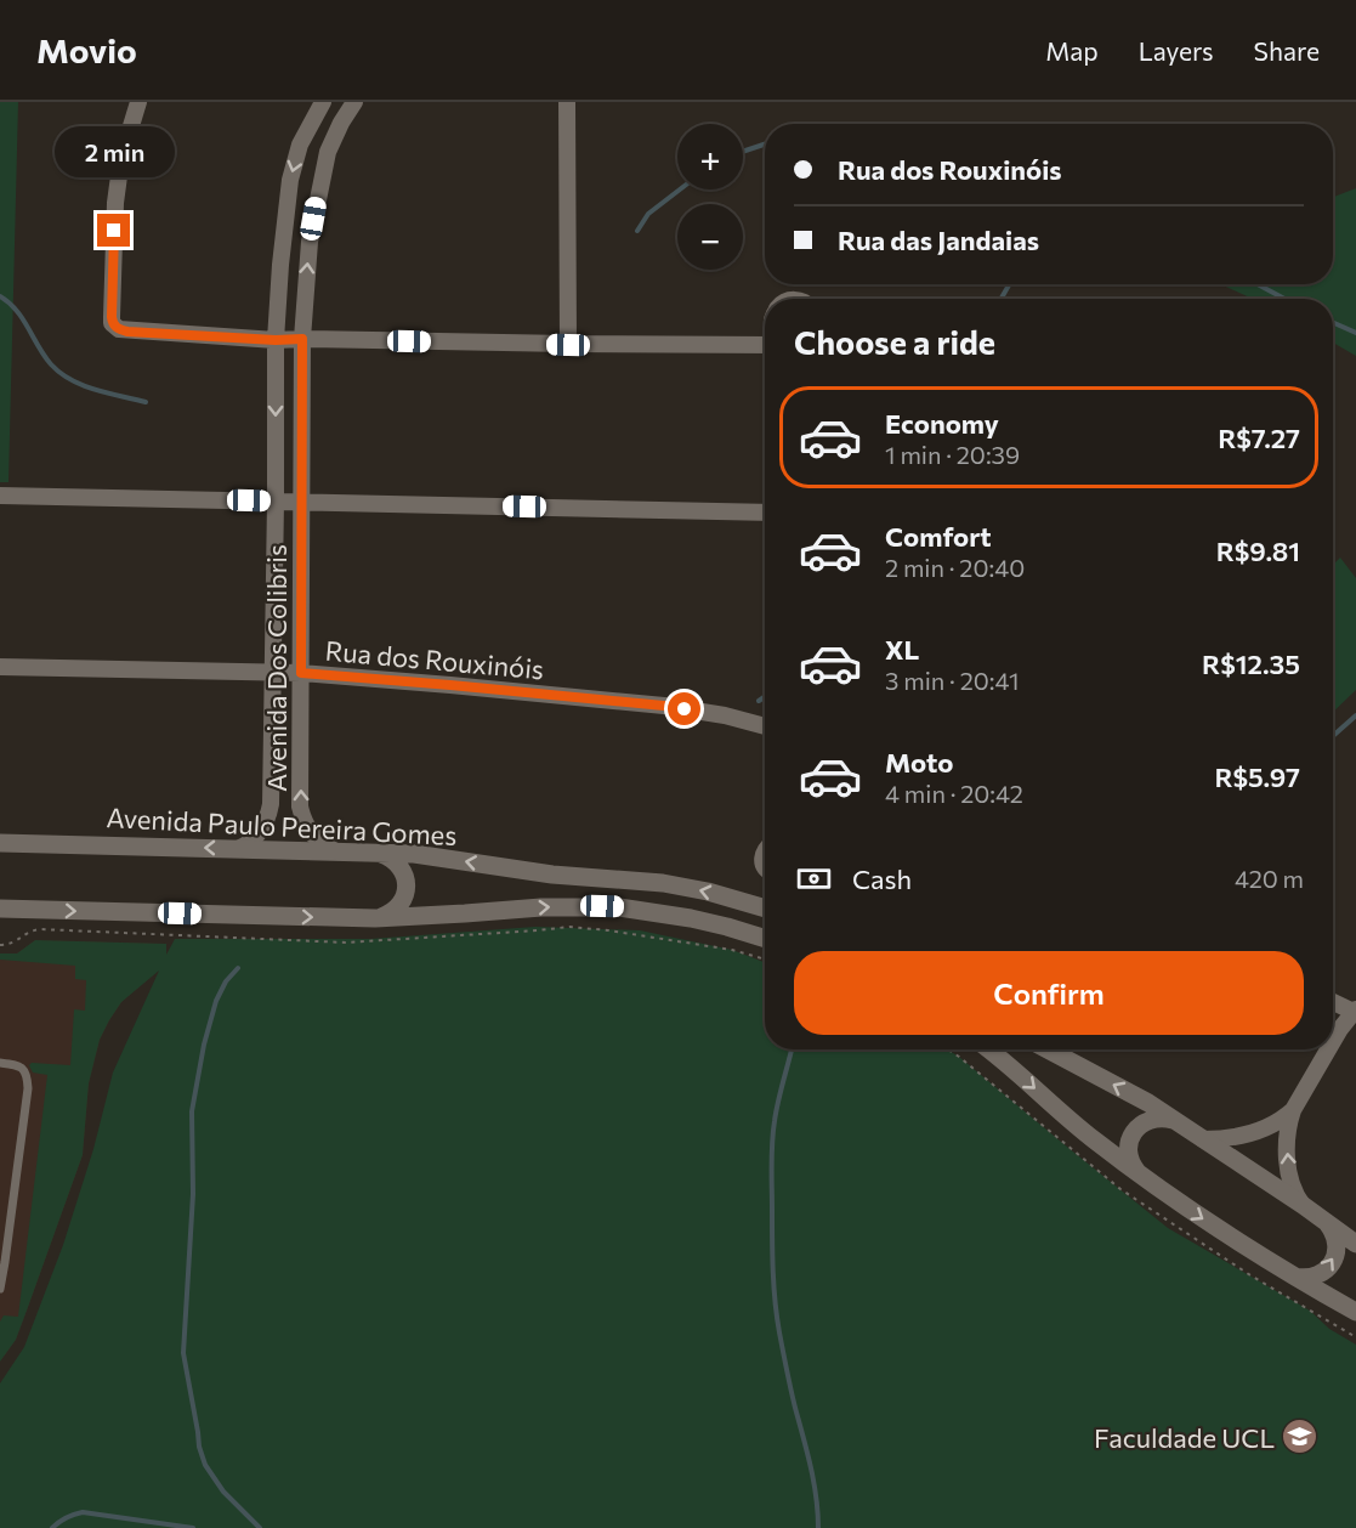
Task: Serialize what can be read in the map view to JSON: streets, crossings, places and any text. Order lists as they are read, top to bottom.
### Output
{
  "streets": {
    "main road": ["Avenida Paulo Pereira Gomes"],
    "street": ["Rua dos Rouxinóis", "Avenida Dos Colibris"]
  },
  "crossings": [
    ["Rua dos Rouxinóis", "Avenida Dos Colibris"],
    ["Avenida Dos Colibris", "Avenida Paulo Pereira Gomes"]
  ],
  "places": {
    "school or university": ["Faculdade UCL"]
  },
  "page": {
    "header": "Movio",
    "nav": ["Map", "Layers", "Share"],
    "map_buttons": ["+", "−"],
    "banner": ["Rua dos Rouxinóis", "Rua das Jandaias"],
    "bubble": "2 min",
    "heading": "Choose a ride",
    "list": [
      {
        "name": "Economy",
        "note": "1 min · 20:39",
        "value": "R$7.27"
      },
      {
        "name": "Comfort",
        "note": "2 min · 20:40",
        "value": "R$9.81"
      },
      {
        "name": "XL",
        "note": "3 min · 20:41",
        "value": "R$12.35"
      },
      {
        "name": "Moto",
        "note": "4 min · 20:42",
        "value": "R$5.97"
      }
    ],
    "pay": ["Cash", "420 m"],
    "buttons": "Confirm"
  }
}
